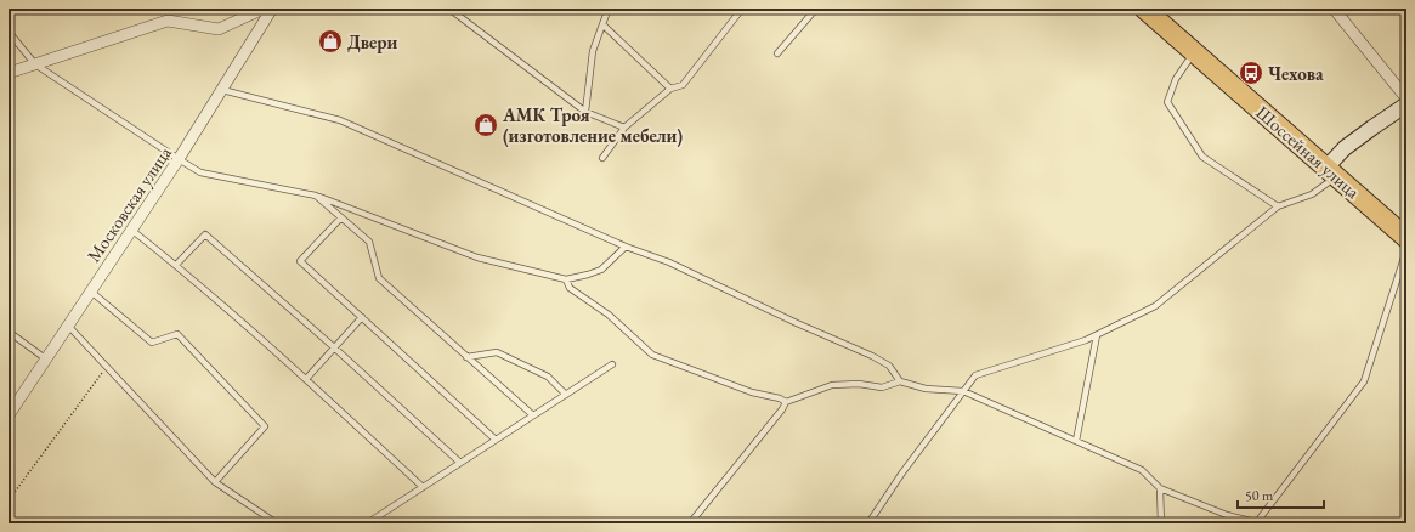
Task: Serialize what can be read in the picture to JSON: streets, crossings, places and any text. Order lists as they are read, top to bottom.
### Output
{
  "streets": {
    "highway": ["Шоссейная улица"],
    "street": ["Московская улица"]
  },
  "places": {
    "shop": ["Двери", "АМК Троя (изготовление мебели)"],
    "bus stop": ["Чехова"]
  },
  "scale_bar": "50 m"
}
